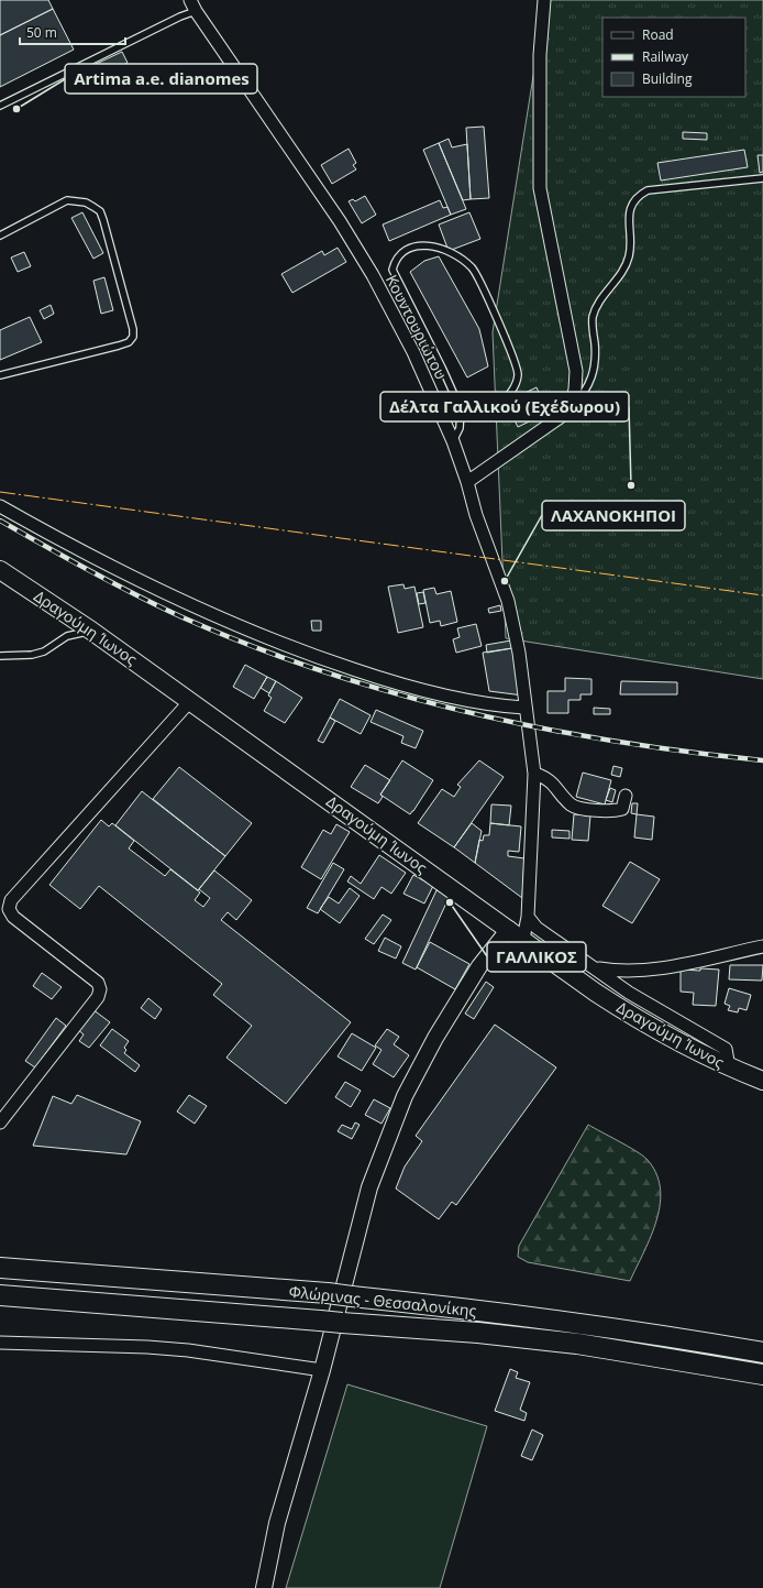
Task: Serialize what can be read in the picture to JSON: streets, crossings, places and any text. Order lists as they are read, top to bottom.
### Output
{
  "streets": {
    "main road": ["Δραγούμη Ίωνος", "Φλώρινας - Θεσσαλονίκης"],
    "street": ["Κουντουριώτου"]
  },
  "crossings": [
    ["Κουντουριώτου", "Δραγούμη Ίωνος"]
  ],
  "places": [
    "Artima a.e. dianomes",
    "Δέλτα Γαλλικού (Εχέδωρου)",
    "ΛΑΧΑΝΟΚΗΠΟΙ",
    "ΓΑΛΛΙΚΟΣ"
  ],
  "legend": ["Road", "Railway", "Building"],
  "scale_bar": "50 m"
}
